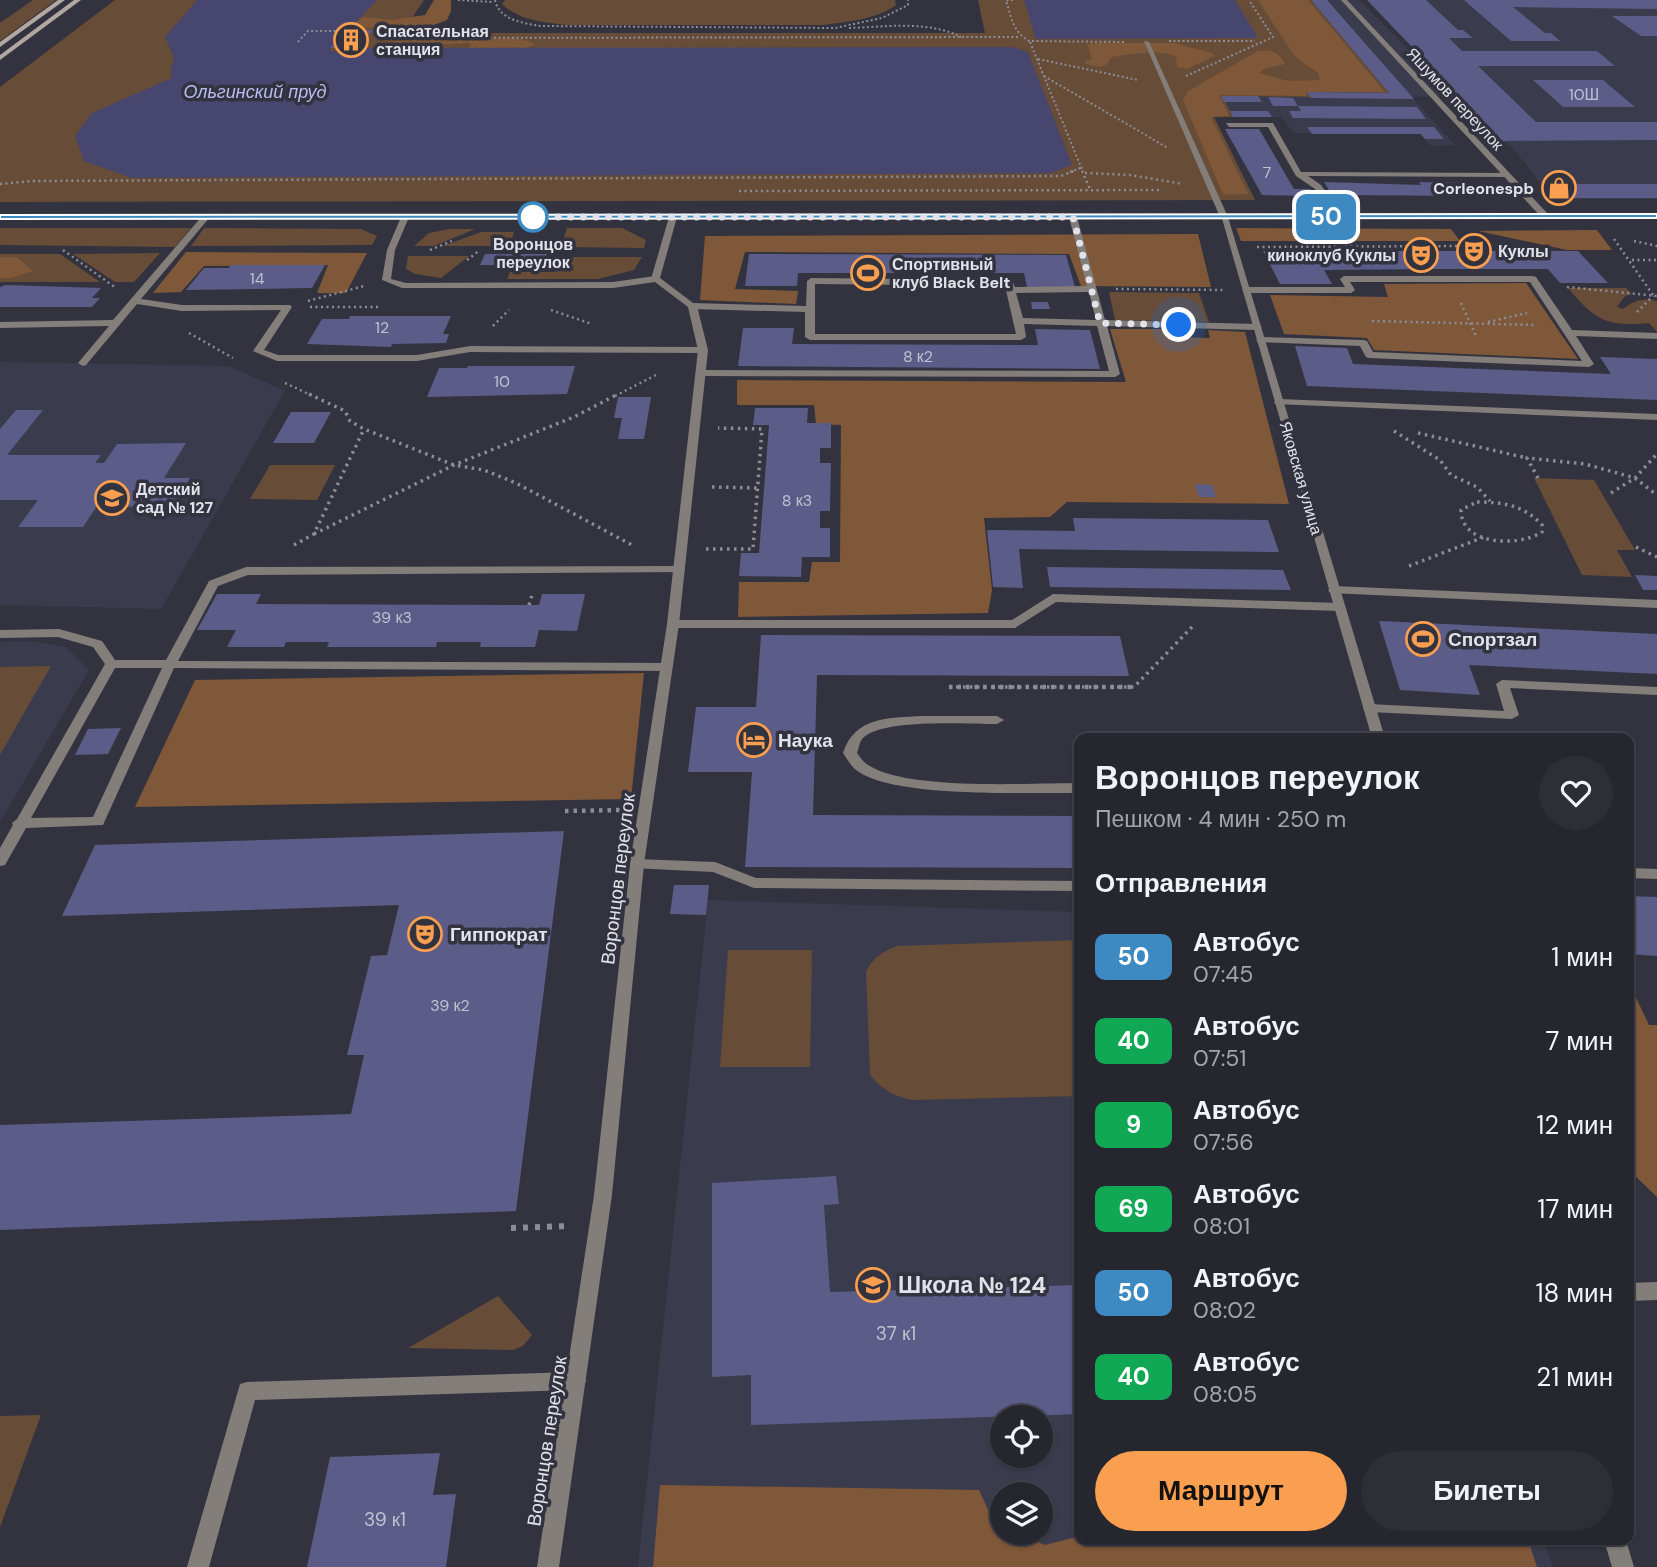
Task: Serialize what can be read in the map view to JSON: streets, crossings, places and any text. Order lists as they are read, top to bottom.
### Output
{
  "streets": {
    "street": ["Яшумов переулок", "Яковская улица", "Воронцов переулок"]
  },
  "water": ["Ольгинский пруд"],
  "places": {
    "building": ["Спасательная станция"],
    "shop": ["Corleonespb"],
    "other": ["Воронцов переулок"],
    "theatre": ["Куклы", "киноклуб Куклы", "Гиппократ"],
    "sports": ["Спортивный клуб Black Belt", "Спортзал"],
    "school or university": ["Детский сад № 127", "Школа № 124"],
    "hotel": ["Наука"]
  },
  "lines": ["bus line 50"],
  "house_numbers": [
    "10Ш",
    "7",
    "14",
    "12",
    "8 к2",
    "10",
    "8 к3",
    "39 к3",
    "39 к2",
    "37 к1",
    "39 к1"
  ],
  "page": {
    "on_map": "50",
    "heading": [
      ["Воронцов переулок", "Пешком · 4 мин · 250 m"],
      "Отправления"
    ],
    "list": [
      {
        "mark": "50",
        "name": "Автобус",
        "note": "07:45",
        "value": "1 мин"
      },
      {
        "mark": "40",
        "name": "Автобус",
        "note": "07:51",
        "value": "7 мин"
      },
      {
        "mark": "9",
        "name": "Автобус",
        "note": "07:56",
        "value": "12 мин"
      },
      {
        "mark": "69",
        "name": "Автобус",
        "note": "08:01",
        "value": "17 мин"
      },
      {
        "mark": "50",
        "name": "Автобус",
        "note": "08:02",
        "value": "18 мин"
      },
      {
        "mark": "40",
        "name": "Автобус",
        "note": "08:05",
        "value": "21 мин"
      }
    ],
    "buttons": ["Маршрут", "Билеты"]
  }
}
